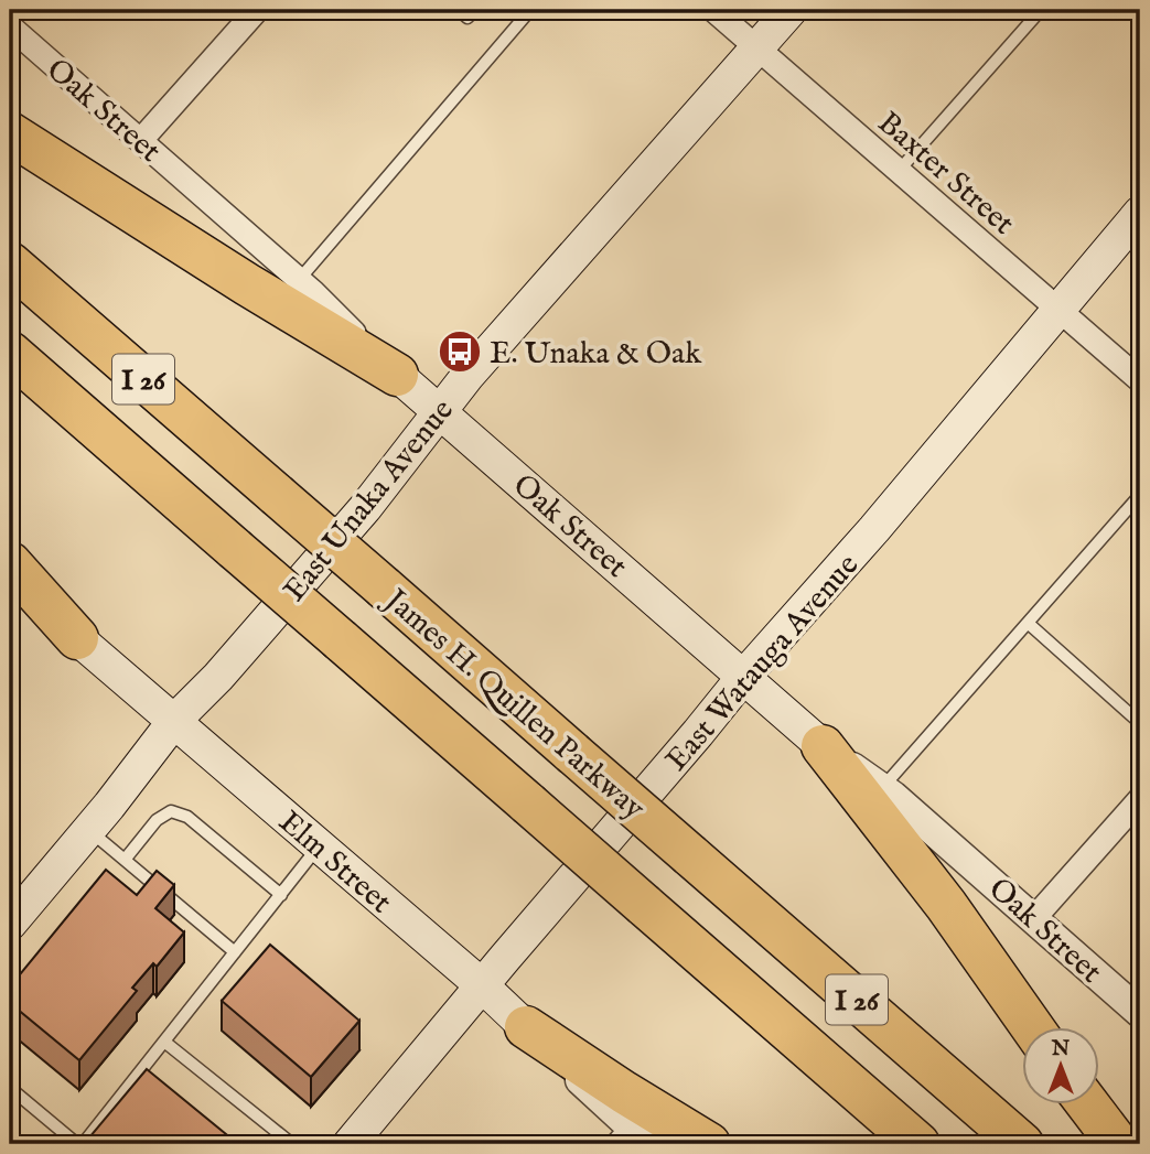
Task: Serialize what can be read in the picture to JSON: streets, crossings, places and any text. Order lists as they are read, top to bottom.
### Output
{
  "streets": {
    "highway": ["I 26", "James H. Quillen Parkway"],
    "main road": [
      "Oak Street",
      "East Unaka Avenue",
      "East Watauga Avenue",
      "Elm Street"
    ],
    "street": ["Baxter Street"]
  },
  "crossings": [
    ["Oak Street", "East Unaka Avenue"],
    ["Oak Street", "East Watauga Avenue"],
    ["Baxter Street", "East Unaka Avenue"],
    ["Baxter Street", "East Watauga Avenue"],
    ["East Unaka Avenue", "Elm Street"],
    ["East Watauga Avenue", "Elm Street"]
  ],
  "places": {
    "bus stop": ["E. Unaka & Oak"]
  },
  "north": "top"
}
